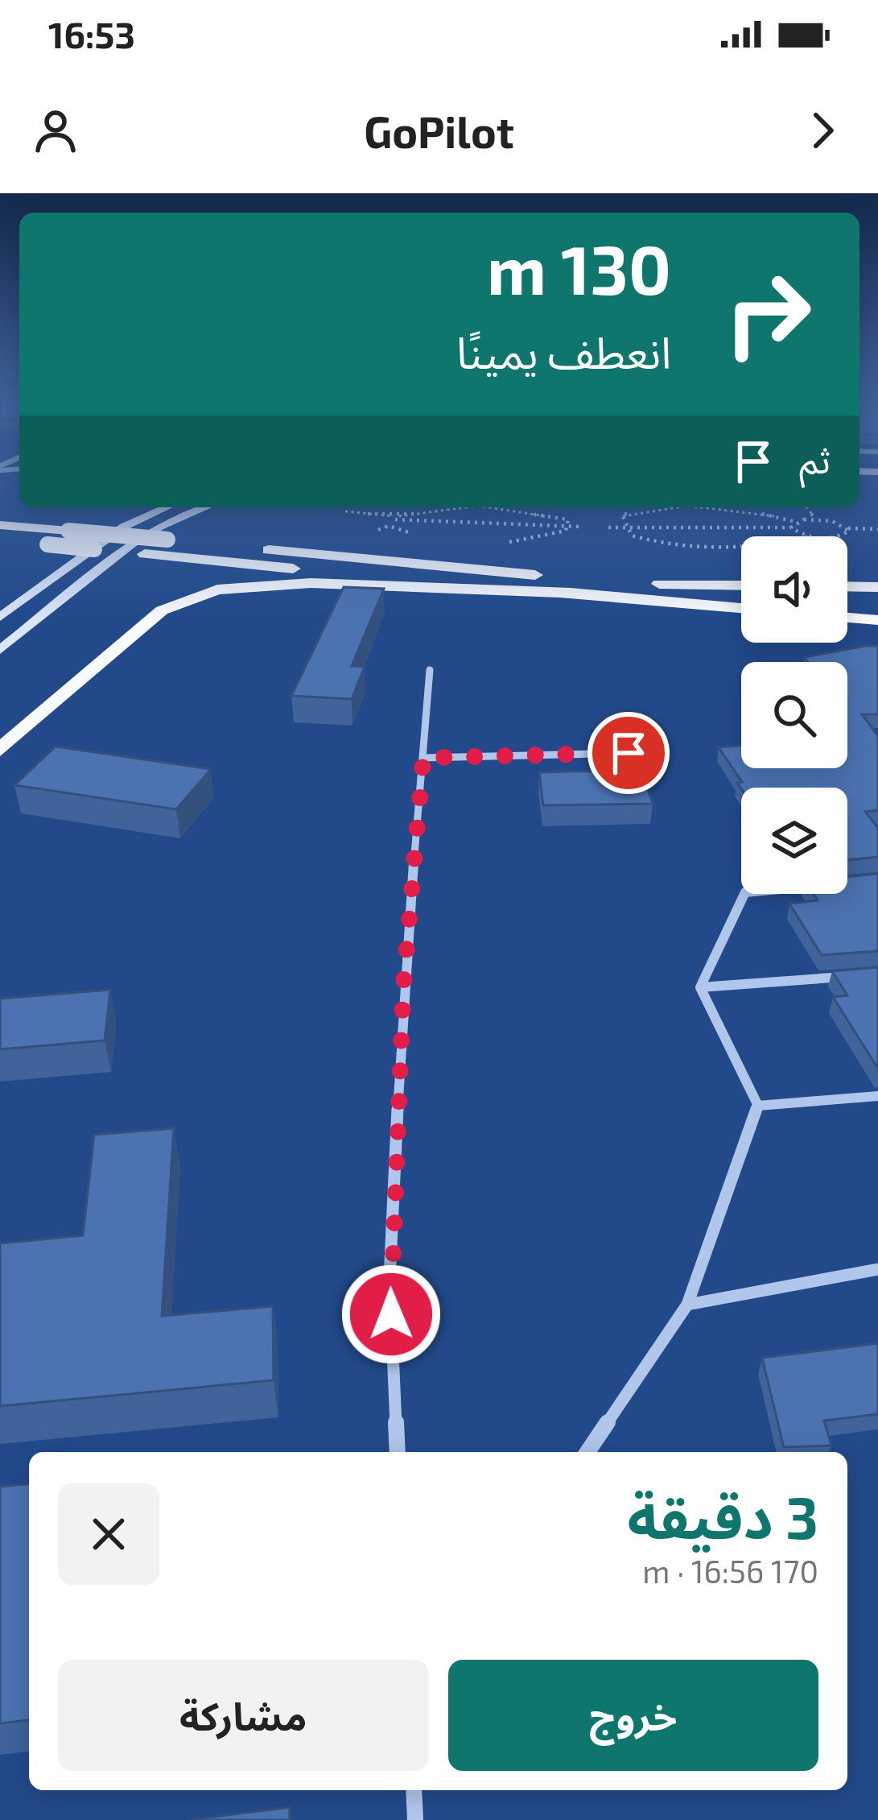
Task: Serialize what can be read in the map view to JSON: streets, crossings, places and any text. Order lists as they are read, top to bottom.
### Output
{
  "page": {
    "status": "16:53",
    "header": "GoPilot",
    "turn": ["130 m", "انعطف يمينًا"],
    "then": "ثم",
    "heading": ["3 دقيقة", "170 m · 16:56"],
    "buttons": ["خروج", "مشاركة"]
  }
}
